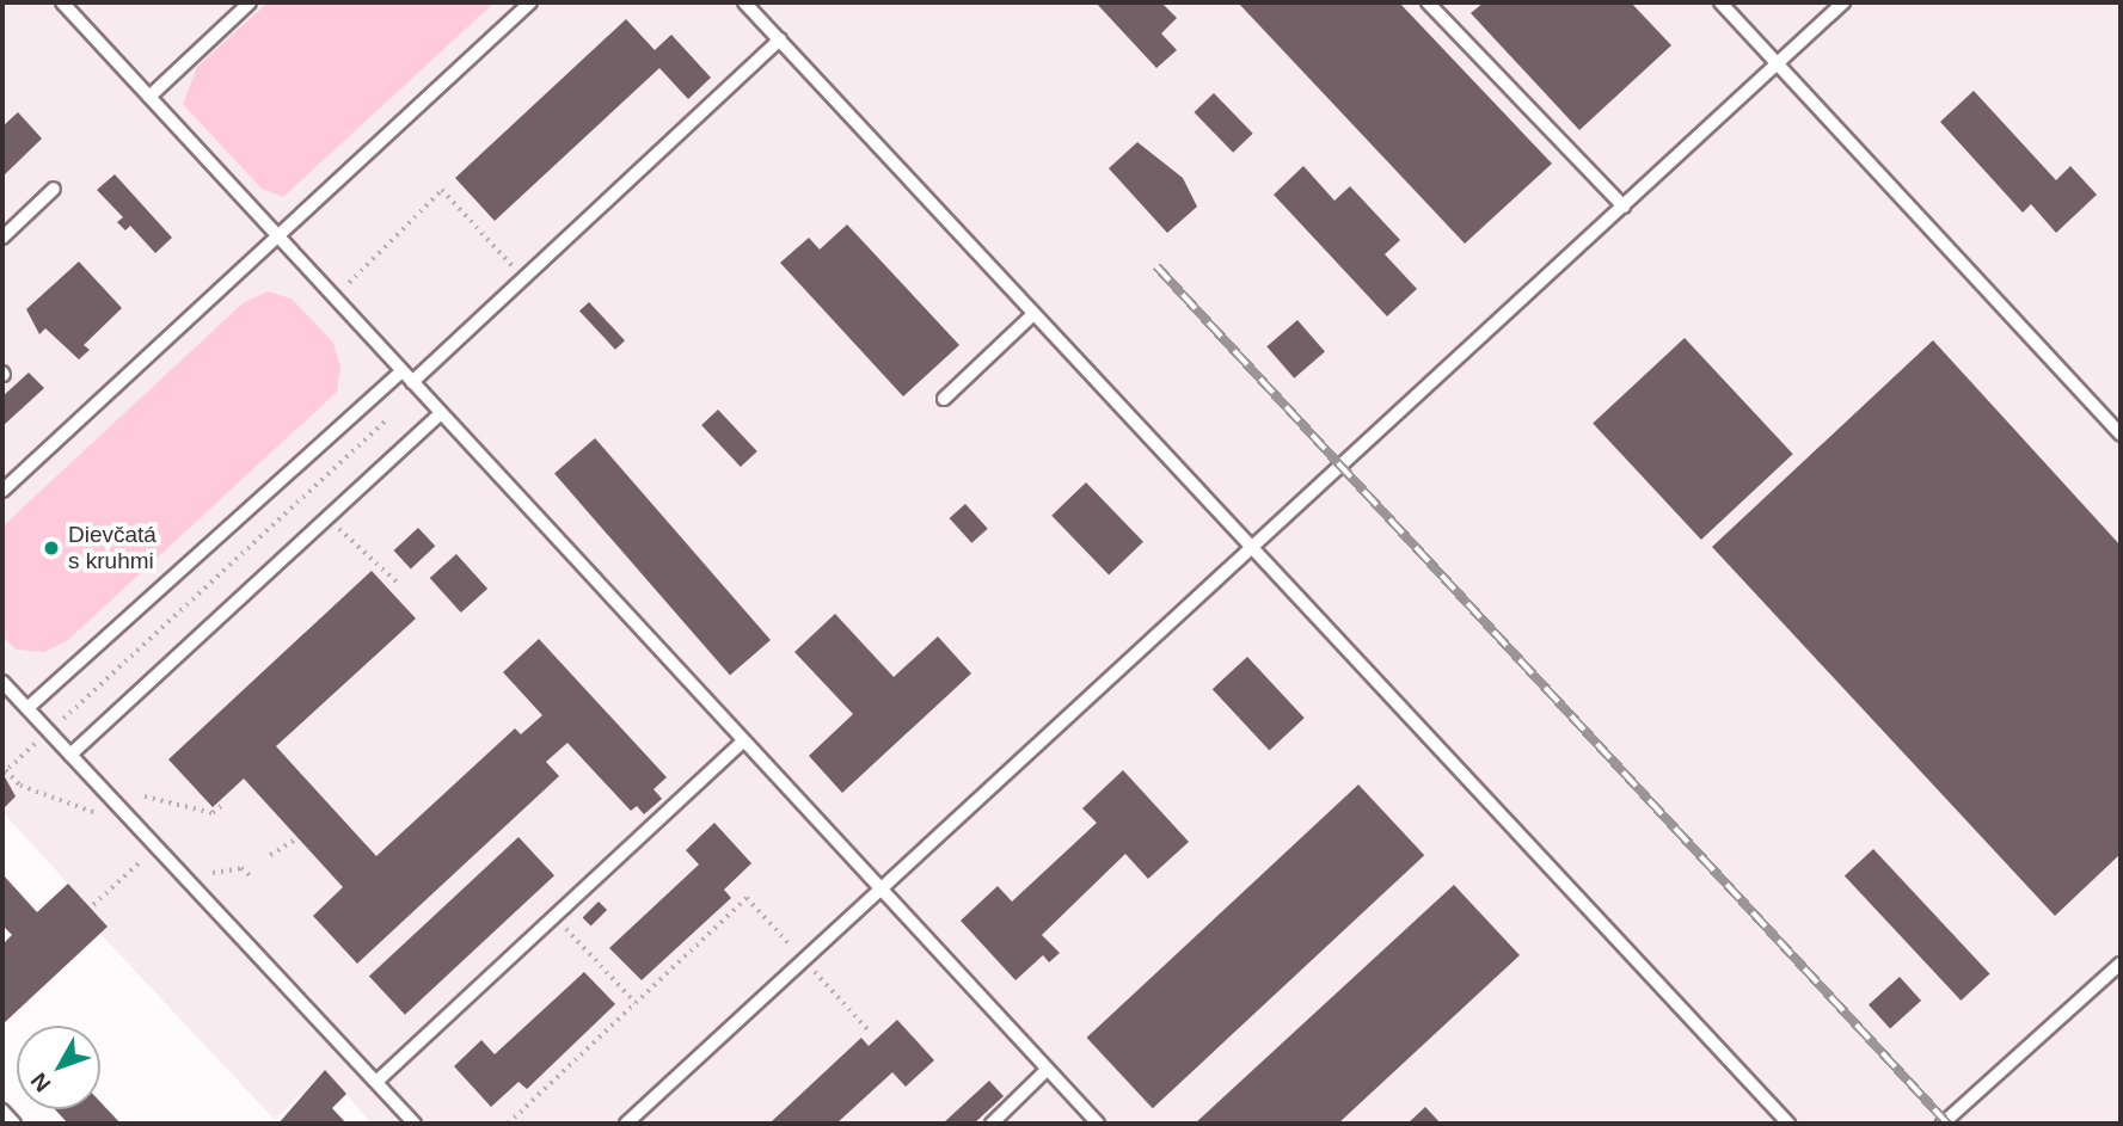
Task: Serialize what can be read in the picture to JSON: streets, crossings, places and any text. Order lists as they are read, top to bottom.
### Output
{
  "places": ["Dievčatá s kruhmi"],
  "north": "bottom left"
}
